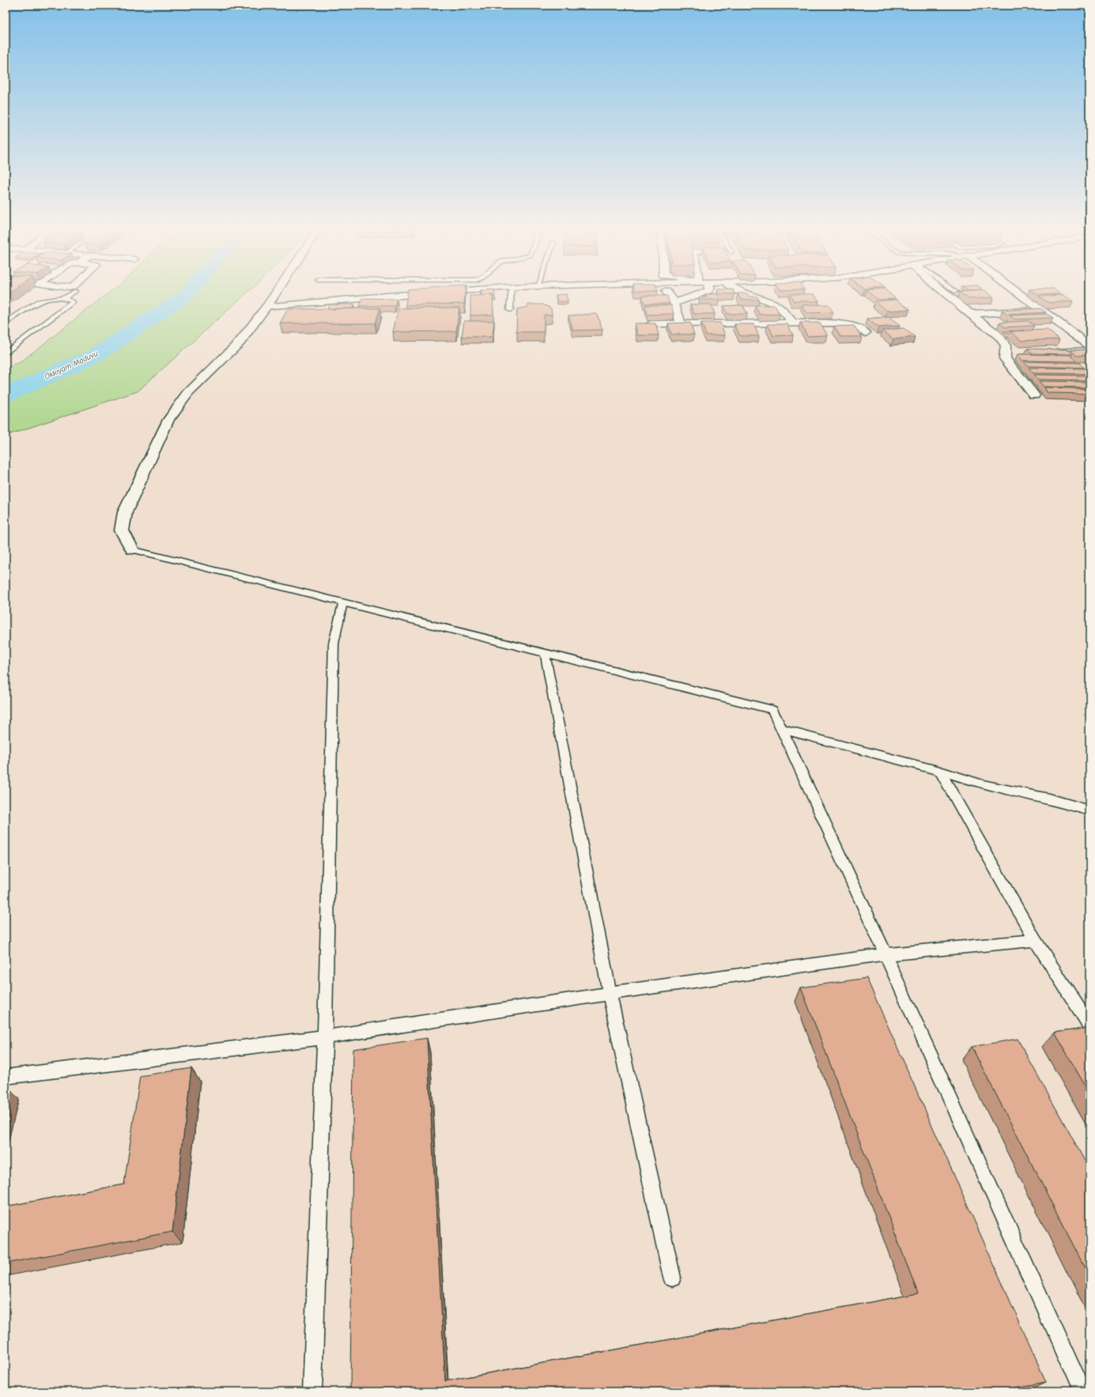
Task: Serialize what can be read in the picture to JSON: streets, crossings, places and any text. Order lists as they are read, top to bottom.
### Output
{
  "water": ["Okkiyam Maduvu"]
}
